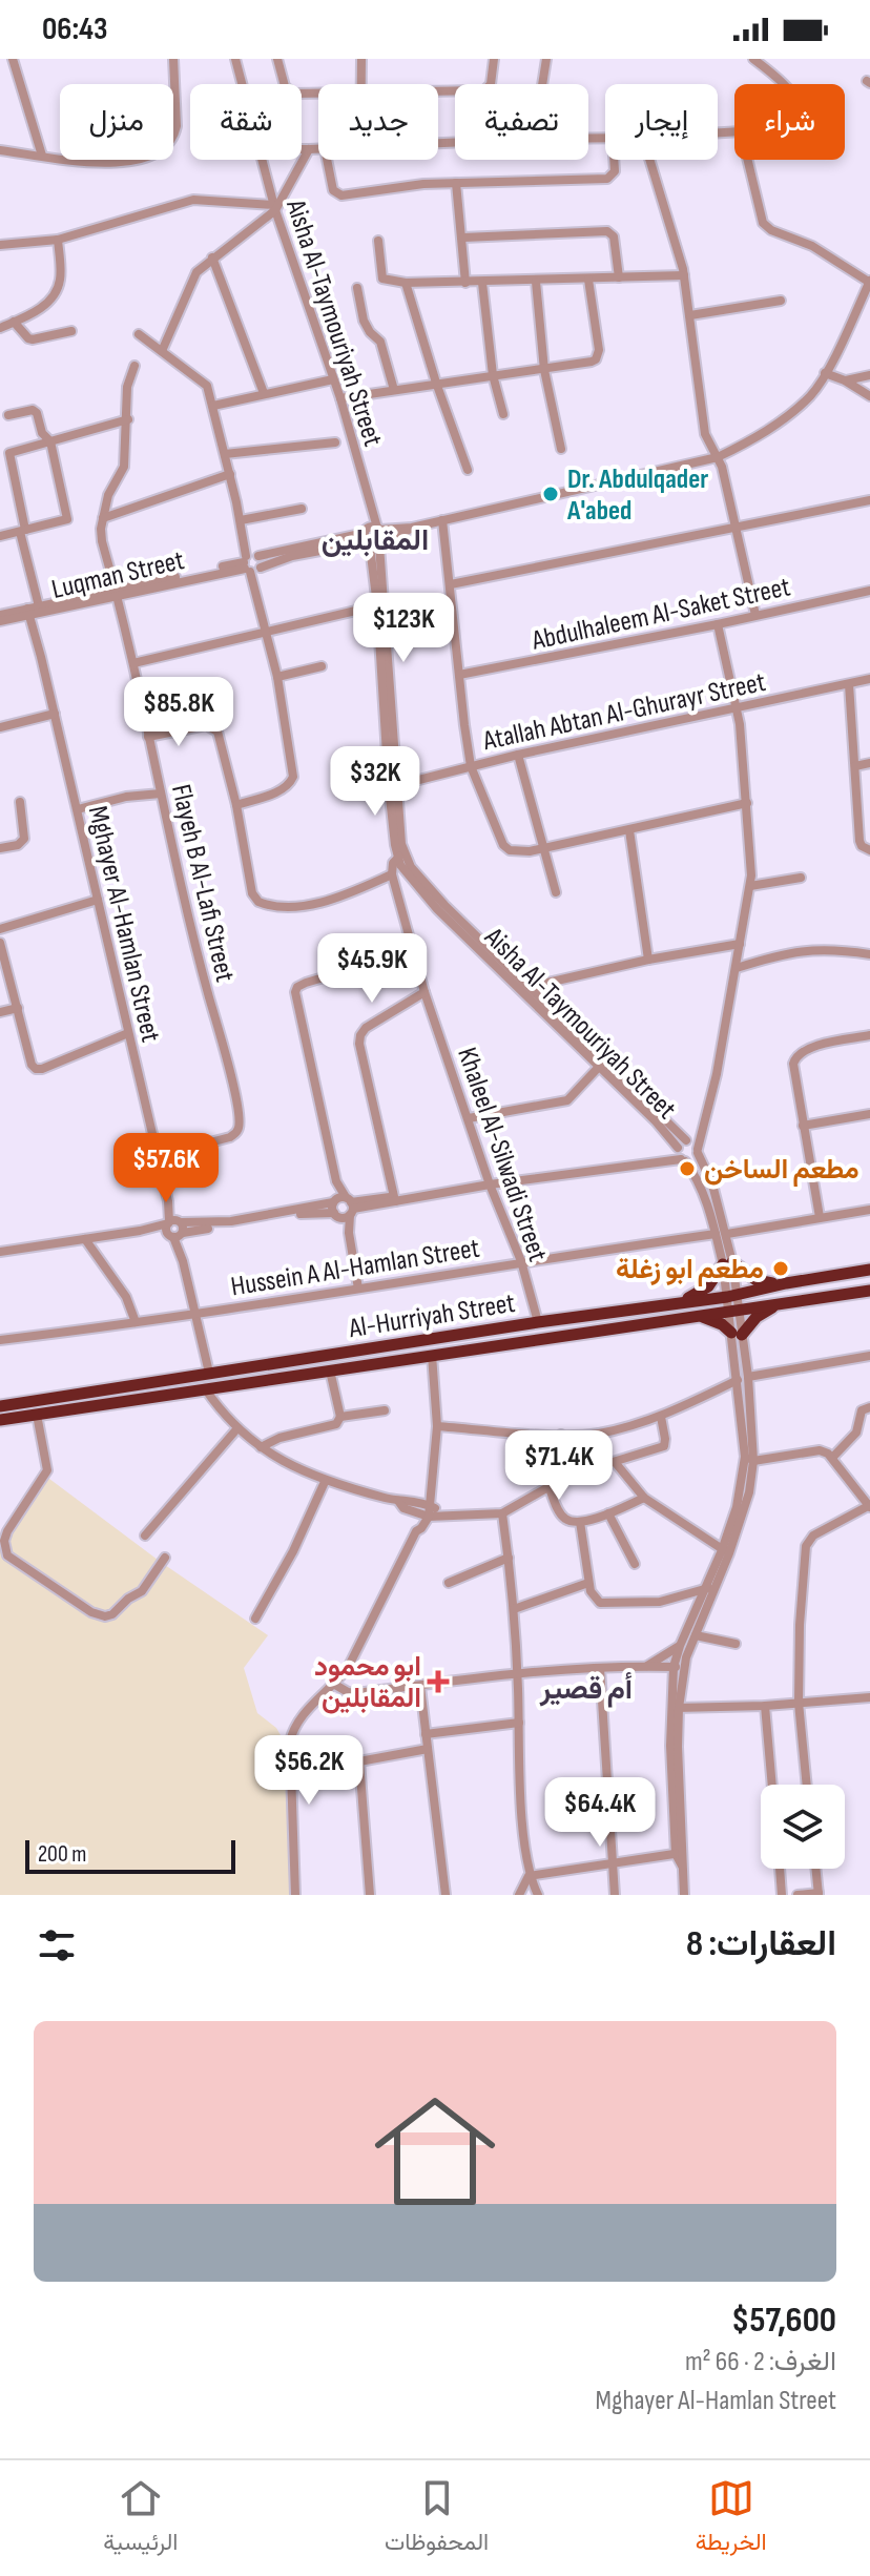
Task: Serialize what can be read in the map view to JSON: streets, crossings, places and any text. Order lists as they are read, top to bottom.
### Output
{
  "streets": {
    "highway": ["Al-Hurriyah Street"],
    "street": [
      "Aisha Al-Taymouriyah Street",
      "Luqman Street",
      "Abdulhaleem Al-Saket Street",
      "Atallah Abtan Al-Ghurayr Street",
      "Flayeh B Al-Lafi Street",
      "Mghayer Al-Hamlan Street",
      "Khaleel Al-Silwadi Street",
      "Hussein A Al-Hamlan Street"
    ]
  },
  "crossings": [
    ["Aisha Al-Taymouriyah Street", "Luqman Street"],
    ["Aisha Al-Taymouriyah Street", "Atallah Abtan Al-Ghurayr Street"],
    ["Aisha Al-Taymouriyah Street", "Hussein A Al-Hamlan Street"],
    ["Luqman Street", "Flayeh B Al-Lafi Street"],
    ["Luqman Street", "Mghayer Al-Hamlan Street"],
    ["Flayeh B Al-Lafi Street", "Mghayer Al-Hamlan Street"],
    ["Mghayer Al-Hamlan Street", "Hussein A Al-Hamlan Street"],
    ["Mghayer Al-Hamlan Street", "Al-Hurriyah Street"],
    ["Khaleel Al-Silwadi Street", "Hussein A Al-Hamlan Street"],
    ["Khaleel Al-Silwadi Street", "Al-Hurriyah Street"]
  ],
  "districts": ["المقابلين", "أم قصير"],
  "places": {
    "other": ["Dr. Abdulqader A'abed", "مطعم الساخن", "مطعم ابو زغلة"],
    "health": ["ابو محمود المقابلين"]
  },
  "scale_bar": "200 m",
  "page": {
    "status": "06:43",
    "chip": [
      "شراء",
      "إيجار",
      "تصفية",
      "جديد",
      "شقة",
      "منزل"
    ],
    "price": [
      "$123K",
      "$85.8K",
      "$32K",
      "$45.9K",
      "$57.6K",
      "$71.4K",
      "$56.2K",
      "$64.4K"
    ],
    "scale": "200 m",
    "heading": "العقارات: 8",
    "list": [
      {
        "name": "$57,600",
        "note": "الغرف: 2 · 66 m² · Mghayer Al-Hamlan Street"
      }
    ],
    "tabs": ["الخريطة", "المحفوظات", "الرئيسية"]
  }
}
